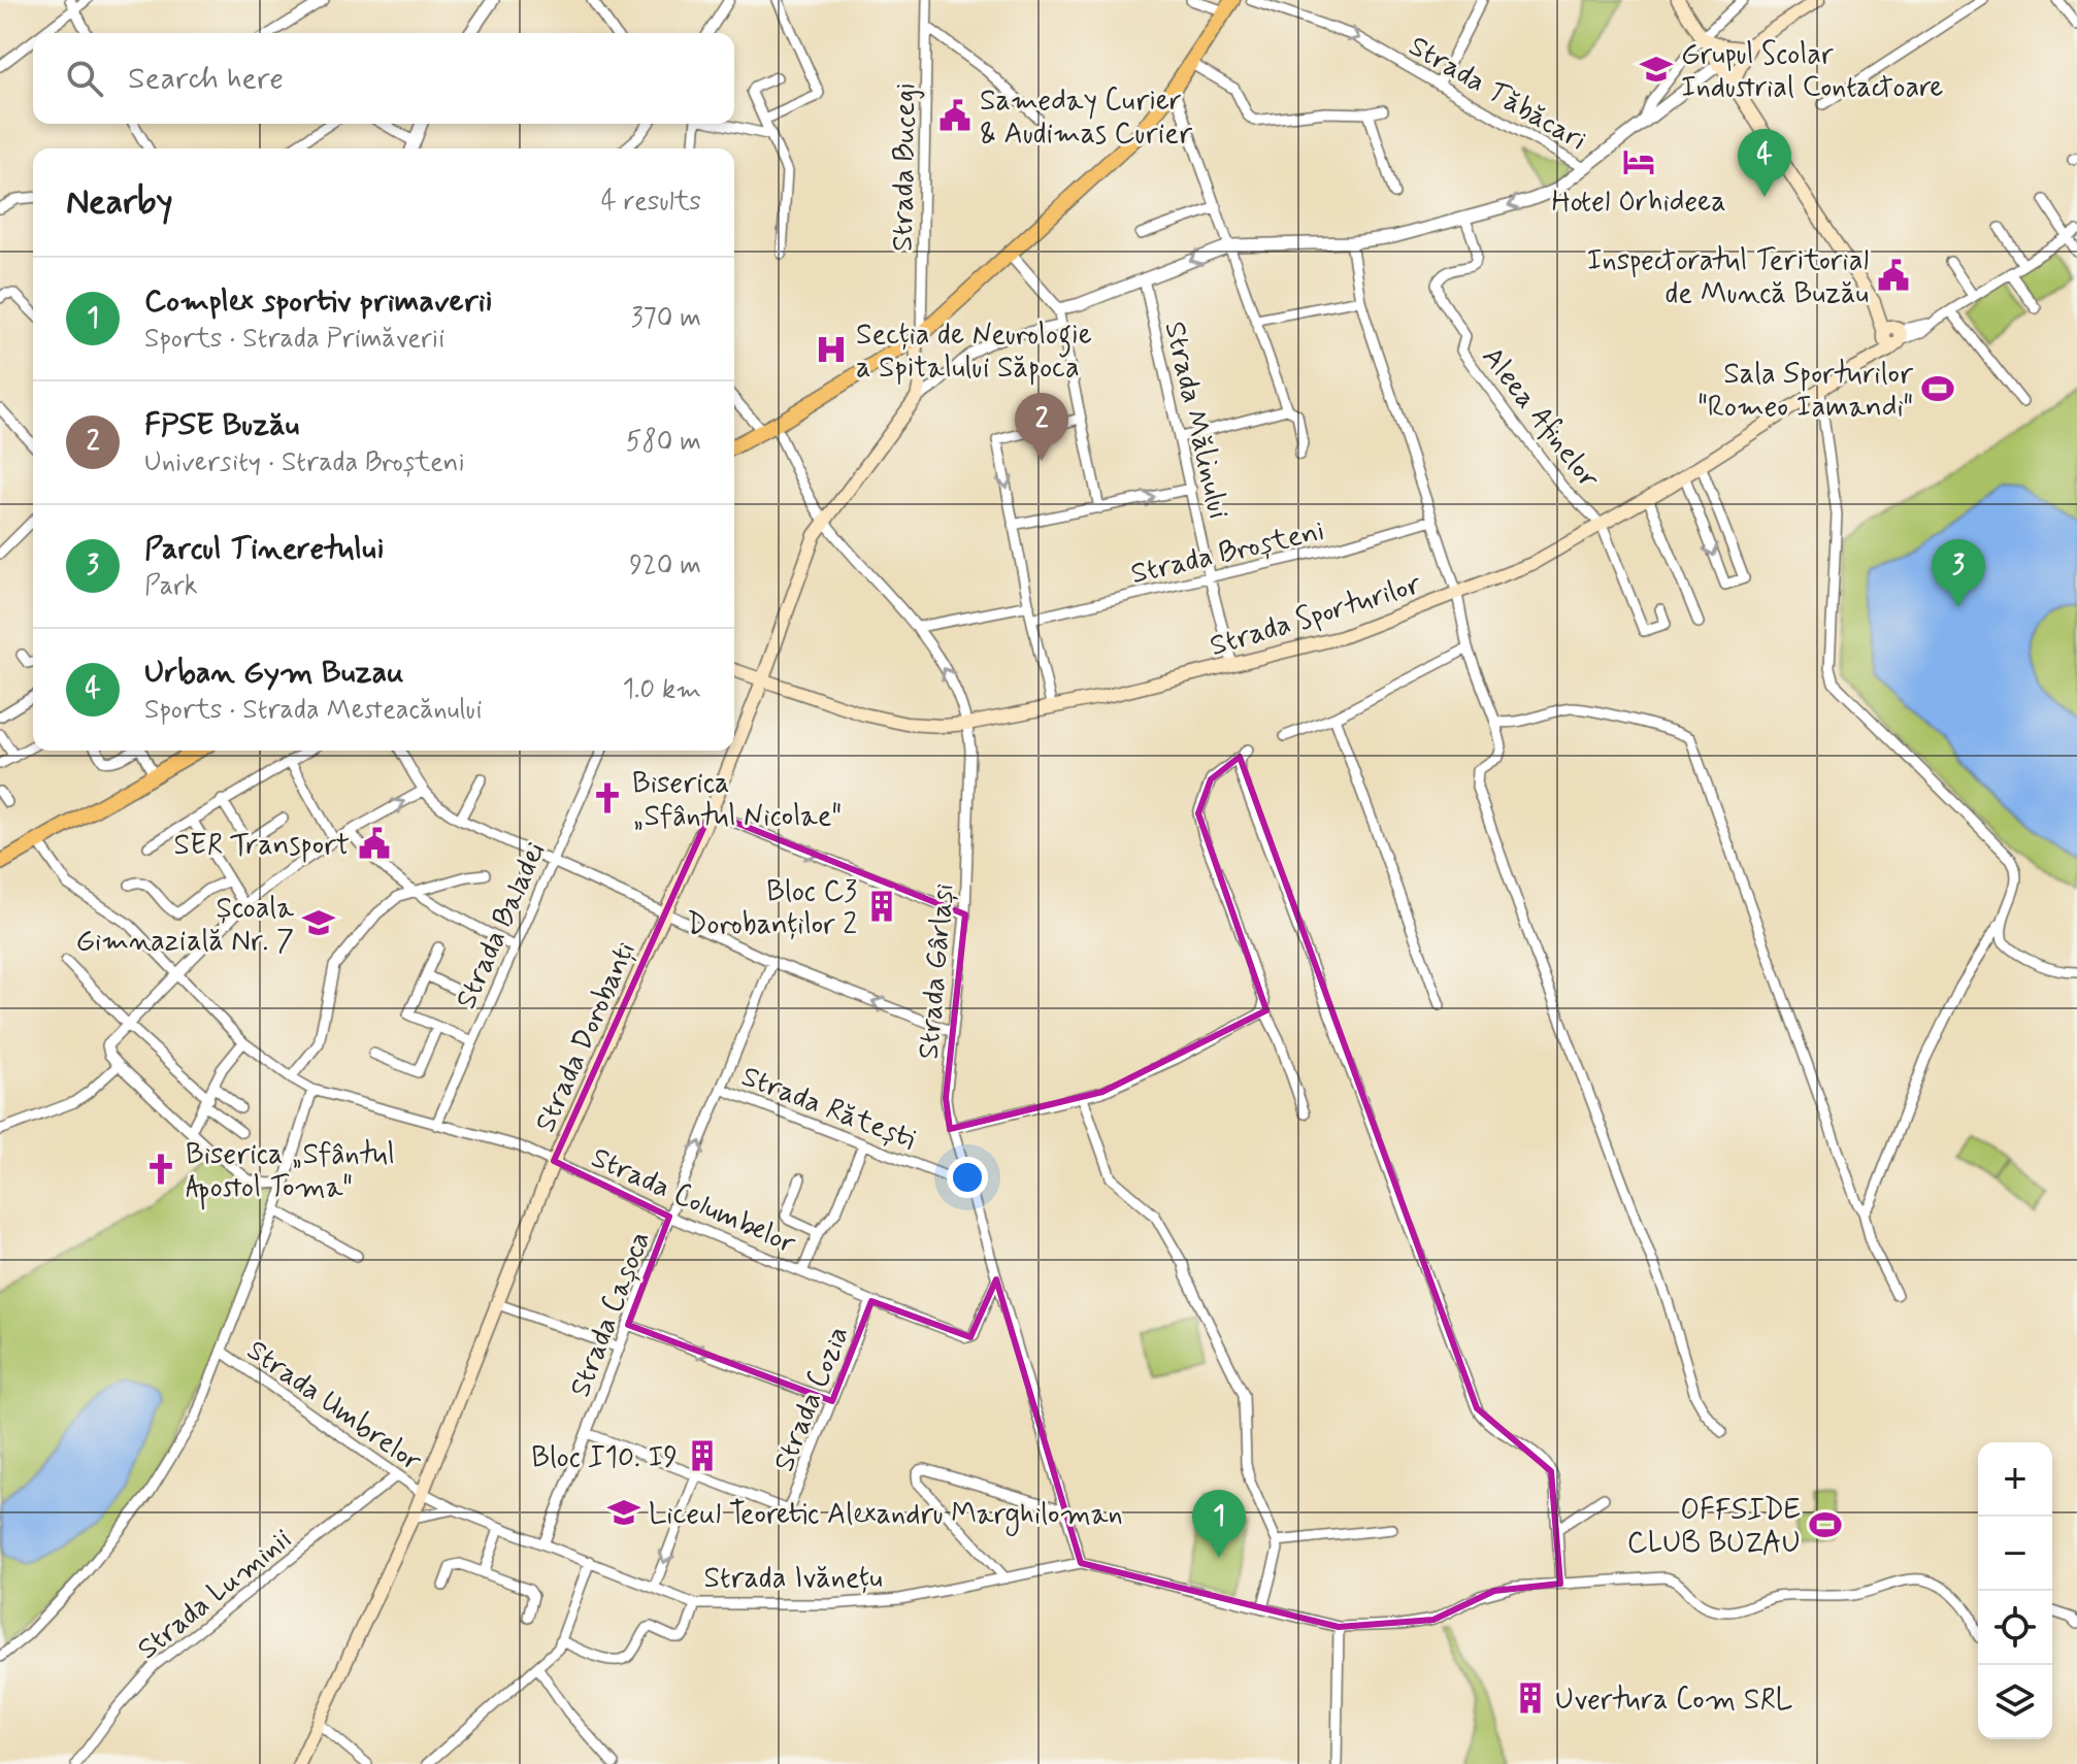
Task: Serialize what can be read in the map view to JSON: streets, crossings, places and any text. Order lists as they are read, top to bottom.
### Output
{
  "streets": {
    "main road": ["Strada Sporturilor", "Strada Dorobanți"],
    "street": [
      "Strada Tăbăcari",
      "Strada Bucegi",
      "Aleea Afinelor",
      "Strada Mălinului",
      "Strada Broșteni",
      "Strada Baladei",
      "Strada Gârlași",
      "Strada Rătești",
      "Strada Columbelor",
      "Strada Cașoca",
      "Strada Cozia",
      "Strada Umbrelor",
      "Strada Ivănețu",
      "Strada Luminii"
    ]
  },
  "crossings": [
    ["Aleea Afinelor", "Strada Sporturilor"],
    ["Strada Mălinului", "Strada Broșteni"],
    ["Strada Mălinului", "Strada Sporturilor"],
    ["Strada Sporturilor", "Strada Gârlași"],
    ["Strada Sporturilor", "Strada Dorobanți"],
    ["Strada Baladei", "Strada Columbelor"],
    ["Strada Gârlași", "Strada Dorobanți"],
    ["Strada Gârlași", "Strada Rătești"],
    ["Strada Gârlași", "Strada Columbelor"],
    ["Strada Gârlași", "Strada Ivănețu"],
    ["Strada Dorobanți", "Strada Columbelor"],
    ["Strada Dorobanți", "Strada Umbrelor"],
    ["Strada Dorobanți", "Strada Ivănețu"],
    ["Strada Rătești", "Strada Cașoca"],
    ["Strada Columbelor", "Strada Cașoca"],
    ["Strada Columbelor", "Strada Cozia"],
    ["Strada Cașoca", "Strada Ivănețu"],
    ["Strada Umbrelor", "Strada Ivănețu"],
    ["Strada Umbrelor", "Strada Luminii"]
  ],
  "one_way": ["Strada Tăbăcari"],
  "places": {
    "school or university": ["Grupul Scolar Industrial Contactoare", "Școala Gimnazială Nr. 7", "Liceul Teoretic Alexandru Marghiloman"],
    "public building": ["Sameday Curier & Audimas Curier", "Inspectoratul Teritorial de Muncă Buzău", "SER Transport"],
    "hotel": ["Hotel Orhideea"],
    "hospital": ["Secția de Neurologie a Spitalului Săpoca"],
    "sports": ["Sala Sporturilor \"Romeo Iamandi\"", "OFFSIDE CLUB BUZAU"],
    "church": ["Biserica „Sfântul Nicolae\"", "Biserica „Sfântul Apostol Toma\""],
    "building": ["Bloc C3 Dorobanților 2", "Bloc I10. I9", "Uvertura Com SRL"]
  },
  "page": {
    "search": "Search here",
    "pins": [
      "4",
      "2",
      "3",
      "1"
    ],
    "heading": ["Nearby", "4 results"],
    "list": [
      {
        "mark": "1",
        "name": "Complex sportiv primaverii",
        "note": "Sports · Strada Primăverii",
        "value": "370 m"
      },
      {
        "mark": "2",
        "name": "FPSE Buzău",
        "note": "University · Strada Broșteni",
        "value": "580 m"
      },
      {
        "mark": "3",
        "name": "Parcul Tineretului",
        "note": "Park",
        "value": "920 m"
      },
      {
        "mark": "4",
        "name": "Urban Gym Buzau",
        "note": "Sports · Strada Mesteacănului",
        "value": "1.0 km"
      }
    ],
    "map_buttons": ["+", "−"]
  }
}
